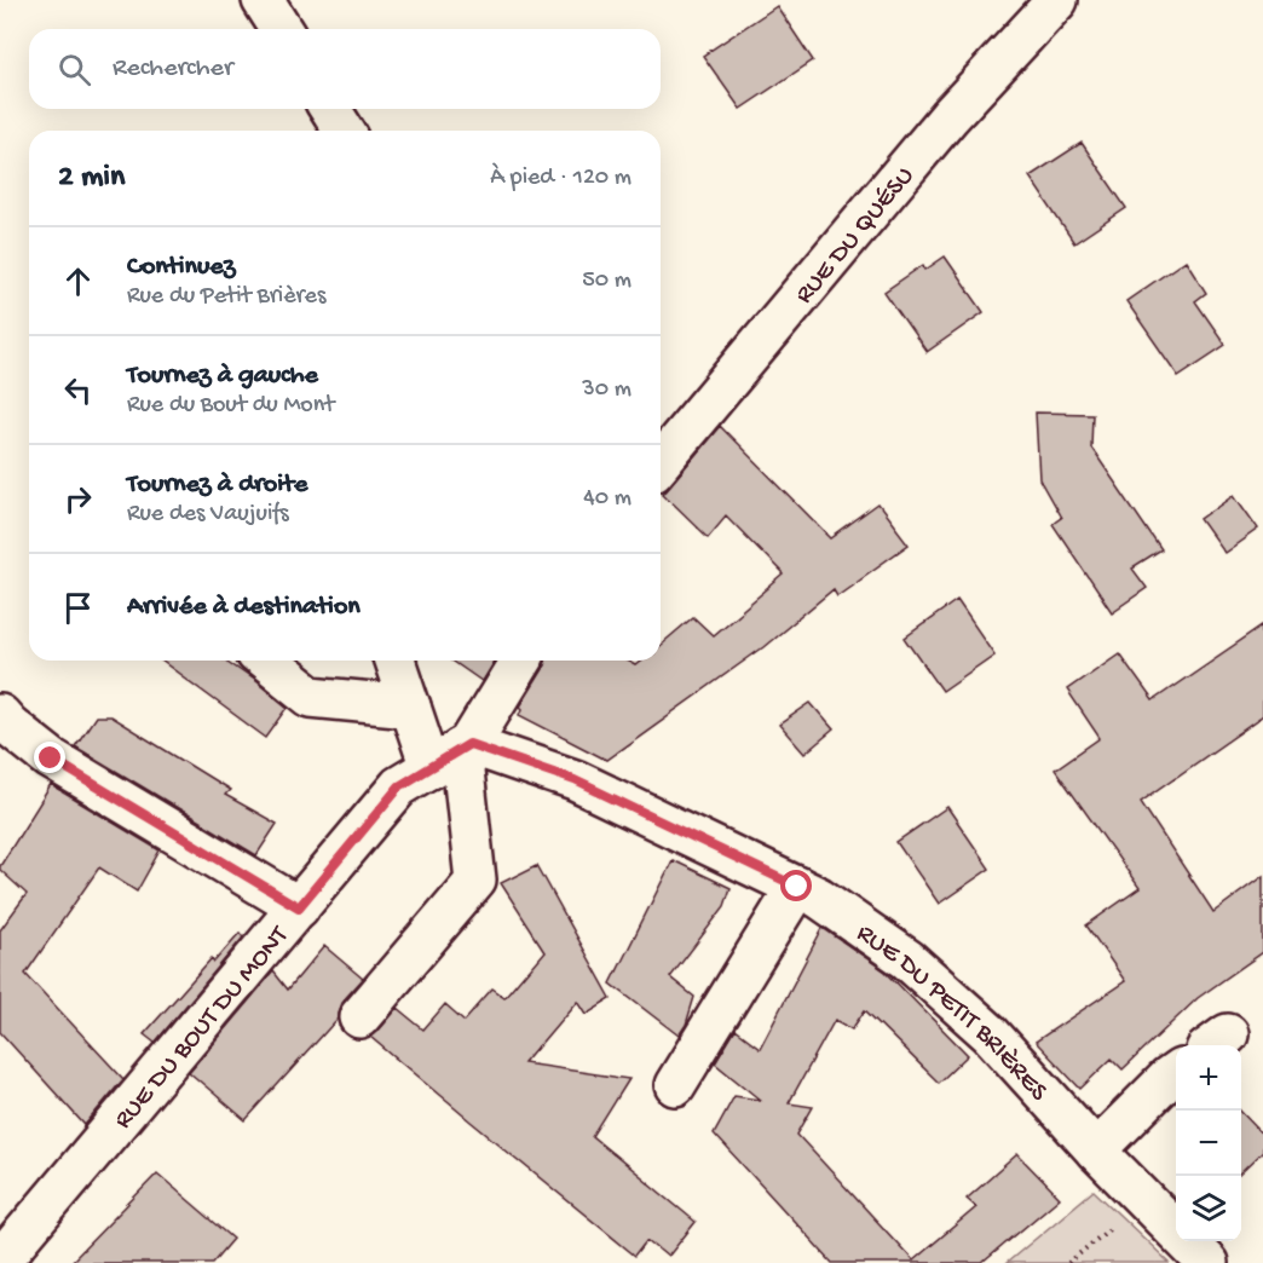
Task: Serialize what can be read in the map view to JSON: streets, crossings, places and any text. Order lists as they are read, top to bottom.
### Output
{
  "streets": {
    "street": ["RUE DU QUÉSU", "RUE DU PETIT BRIÈRES", "RUE DU BOUT DU MONT"]
  },
  "crossings": [
    ["RUE DU PETIT BRIÈRES", "RUE DU BOUT DU MONT"]
  ],
  "page": {
    "search": "Rechercher",
    "heading": ["2 min", "À pied · 120 m"],
    "list": [
      ["Continuez", "Rue du Petit Brières", "50 m"],
      ["Tournez à gauche", "Rue du Bout du Mont", "30 m"],
      ["Tournez à droite", "Rue des Vaujuifs", "40 m"],
      "Arrivée à destination"
    ],
    "map_buttons": ["+", "−"]
  }
}
